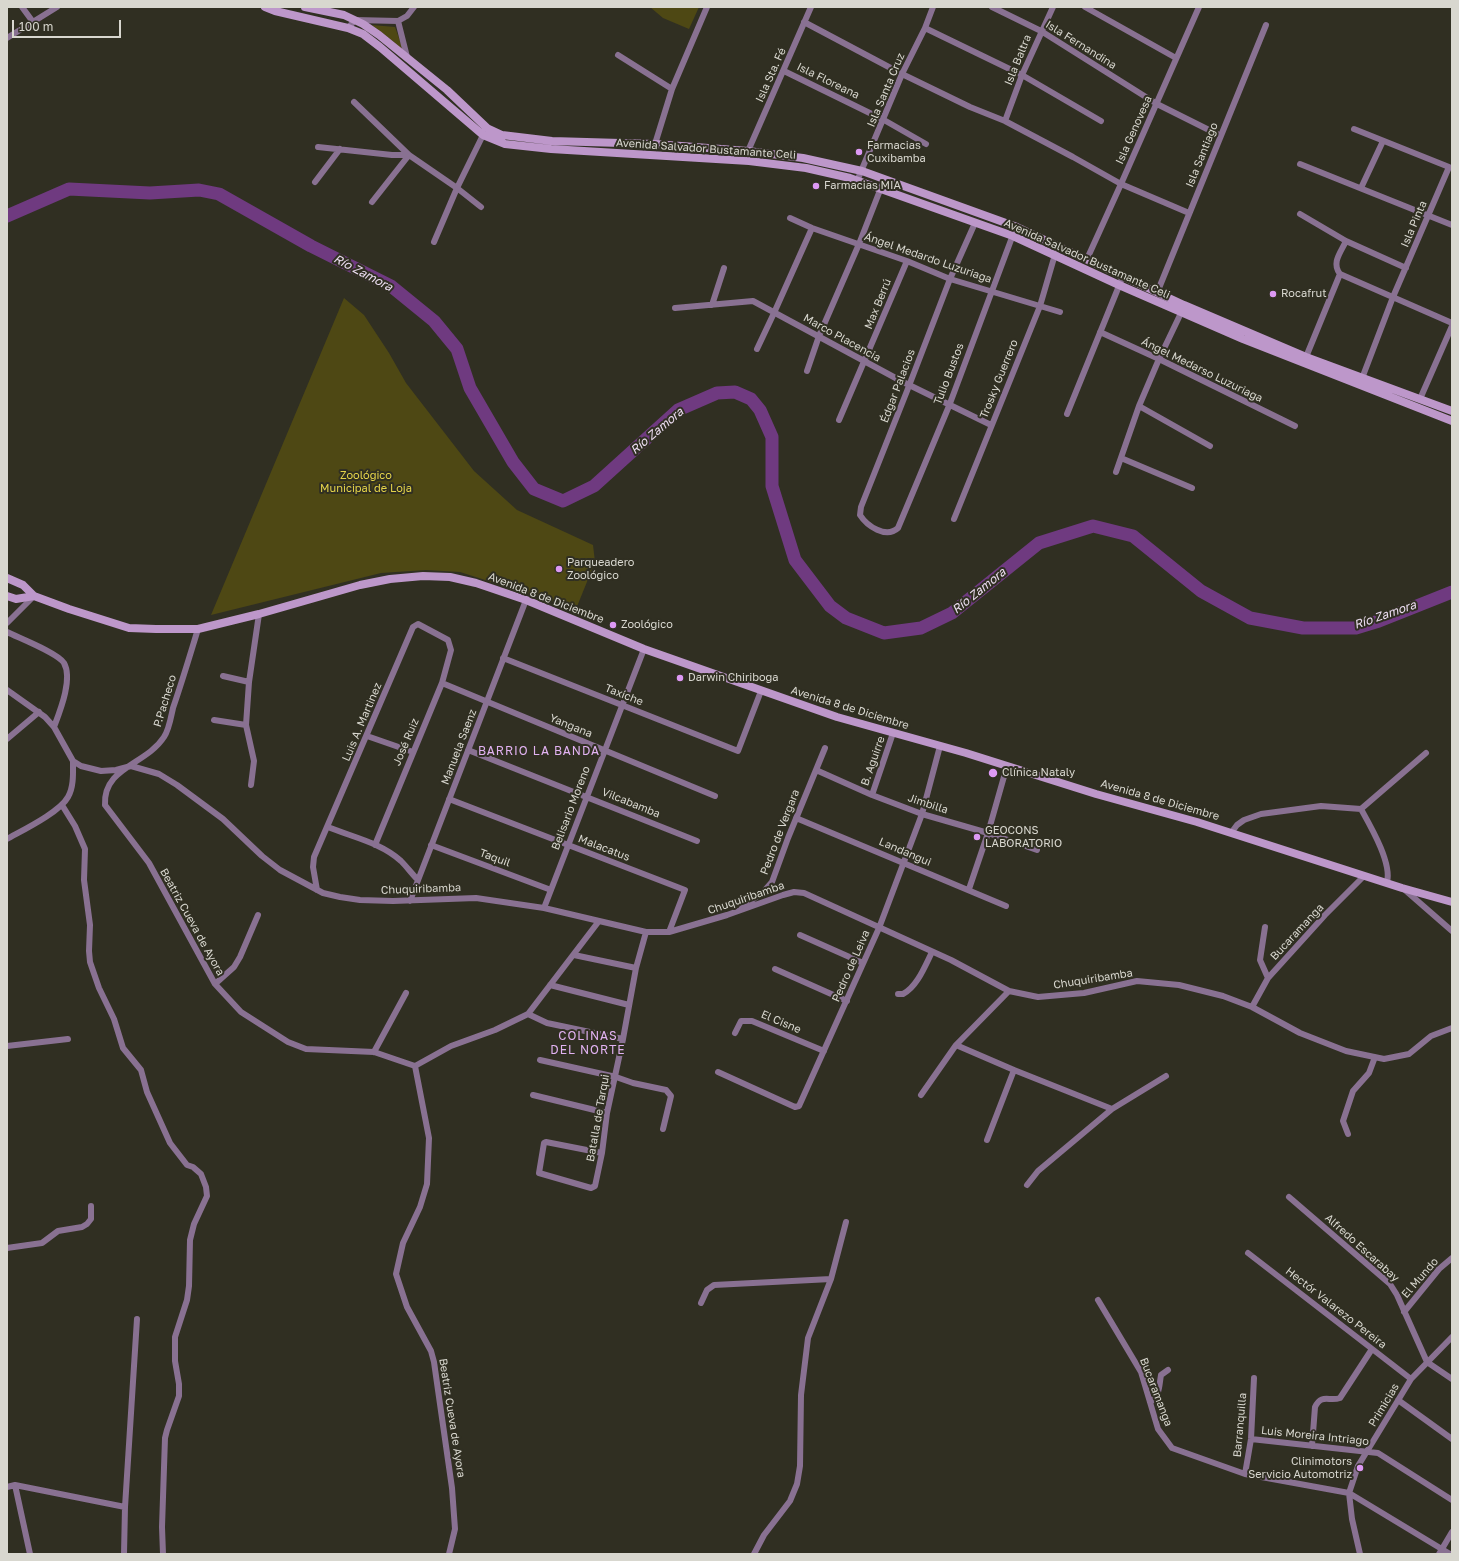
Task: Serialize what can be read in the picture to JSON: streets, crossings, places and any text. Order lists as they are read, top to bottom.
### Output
{
  "streets": {
    "main road": ["Avenida Salvador Bustamante Celi", "Avenida 8 de Diciembre"],
    "street": [
      "Isla Fernandina",
      "Isla Baltra",
      "Isla Sta. Fé",
      "Isla Floreana",
      "Isla Santa Cruz",
      "Isla Genovesa",
      "Isla Santiago",
      "Isla Pinta",
      "Ángel Medardo Luzuriaga",
      "Max Berrú",
      "Marco Placencia",
      "Ángel Medarso Luzuriaga",
      "Tulio Bustos",
      "Trosky Guerrero",
      "Édgar Palacios",
      "Taxiche",
      "P.Pacheco",
      "Luis A. Martinez",
      "Yangana",
      "José Ruiz",
      "Manuela Saenz",
      "B. Aguirre",
      "Vilcabamba",
      "Jimbilla",
      "Belisario Moreno",
      "Pedro de Vergara",
      "Malacatus",
      "Landangui",
      "Taquil",
      "Chuquiribamba",
      "Beatriz Cueva de Ayora",
      "Bucaramanga",
      "Pedro de Leiva",
      "El Cisne",
      "Batalla de Tarqui",
      "Alfredo Escarabay",
      "El Mundo",
      "Hectór Valarezo Pereira",
      "Primicias",
      "Barranquilla",
      "Luis Moreira Intriago"
    ]
  },
  "crossings": [
    ["Isla Fernandina", "Isla Baltra"],
    ["Isla Fernandina", "Isla Genovesa"],
    ["Isla Fernandina", "Isla Santiago"],
    ["Isla Sta. Fé", "Isla Floreana"],
    ["Isla Sta. Fé", "Avenida Salvador Bustamante Celi"],
    ["Isla Floreana", "Isla Santa Cruz"],
    ["Isla Santa Cruz", "Avenida Salvador Bustamante Celi"],
    ["Isla Genovesa", "Avenida Salvador Bustamante Celi"],
    ["Avenida Salvador Bustamante Celi", "Isla Santiago"],
    ["Avenida Salvador Bustamante Celi", "Isla Pinta"],
    ["Avenida Salvador Bustamante Celi", "Tulio Bustos"],
    ["Avenida Salvador Bustamante Celi", "Trosky Guerrero"],
    ["Avenida Salvador Bustamante Celi", "Édgar Palacios"],
    ["Ángel Medardo Luzuriaga", "Max Berrú"],
    ["Ángel Medardo Luzuriaga", "Tulio Bustos"],
    ["Ángel Medardo Luzuriaga", "Trosky Guerrero"],
    ["Ángel Medardo Luzuriaga", "Édgar Palacios"],
    ["Max Berrú", "Marco Placencia"],
    ["Marco Placencia", "Tulio Bustos"],
    ["Marco Placencia", "Trosky Guerrero"],
    ["Marco Placencia", "Édgar Palacios"],
    ["Tulio Bustos", "Édgar Palacios"],
    ["Avenida 8 de Diciembre", "Taxiche"],
    ["Avenida 8 de Diciembre", "P.Pacheco"],
    ["Avenida 8 de Diciembre", "Manuela Saenz"],
    ["Avenida 8 de Diciembre", "B. Aguirre"],
    ["Avenida 8 de Diciembre", "Belisario Moreno"],
    ["Avenida 8 de Diciembre", "Bucaramanga"],
    ["Avenida 8 de Diciembre", "Pedro de Leiva"],
    ["Taxiche", "Manuela Saenz"],
    ["Taxiche", "Belisario Moreno"],
    ["P.Pacheco", "Chuquiribamba"],
    ["P.Pacheco", "Beatriz Cueva de Ayora"],
    ["Luis A. Martinez", "José Ruiz"],
    ["Luis A. Martinez", "Chuquiribamba"],
    ["Yangana", "José Ruiz"],
    ["Yangana", "Manuela Saenz"],
    ["Yangana", "Belisario Moreno"],
    ["Manuela Saenz", "Vilcabamba"],
    ["Manuela Saenz", "Malacatus"],
    ["Manuela Saenz", "Taquil"],
    ["Manuela Saenz", "Chuquiribamba"],
    ["B. Aguirre", "Jimbilla"],
    ["Vilcabamba", "Belisario Moreno"],
    ["Jimbilla", "Pedro de Vergara"],
    ["Jimbilla", "Pedro de Leiva"],
    ["Belisario Moreno", "Malacatus"],
    ["Belisario Moreno", "Taquil"],
    ["Belisario Moreno", "Chuquiribamba"],
    ["Pedro de Vergara", "Landangui"],
    ["Pedro de Vergara", "Chuquiribamba"],
    ["Malacatus", "Chuquiribamba"],
    ["Landangui", "Pedro de Leiva"],
    ["Chuquiribamba", "Beatriz Cueva de Ayora"],
    ["Chuquiribamba", "Bucaramanga"],
    ["Chuquiribamba", "Pedro de Leiva"],
    ["Chuquiribamba", "Batalla de Tarqui"],
    ["Bucaramanga", "Barranquilla"],
    ["Pedro de Leiva", "El Cisne"],
    ["Alfredo Escarabay", "El Mundo"],
    ["Alfredo Escarabay", "Primicias"],
    ["Hectór Valarezo Pereira", "Primicias"],
    ["Primicias", "Luis Moreira Intriago"],
    ["Barranquilla", "Luis Moreira Intriago"]
  ],
  "districts": ["BARRIO LA BANDA", "COLINAS DEL NORTE"],
  "water": ["Río Zamora"],
  "parks": ["Zoológico Municipal de Loja"],
  "places": [
    "Farmacias Cuxibamba",
    "Farmacias MIA",
    "Rocafrut",
    "Parqueadero Zoológico",
    "Zoológico",
    "Darwin Chiriboga",
    "Clínica Nataly",
    "GEOCONS LABORATORIO",
    "Clinimotors Servicio Automotriz"
  ],
  "scale_bar": "100 m"
}
